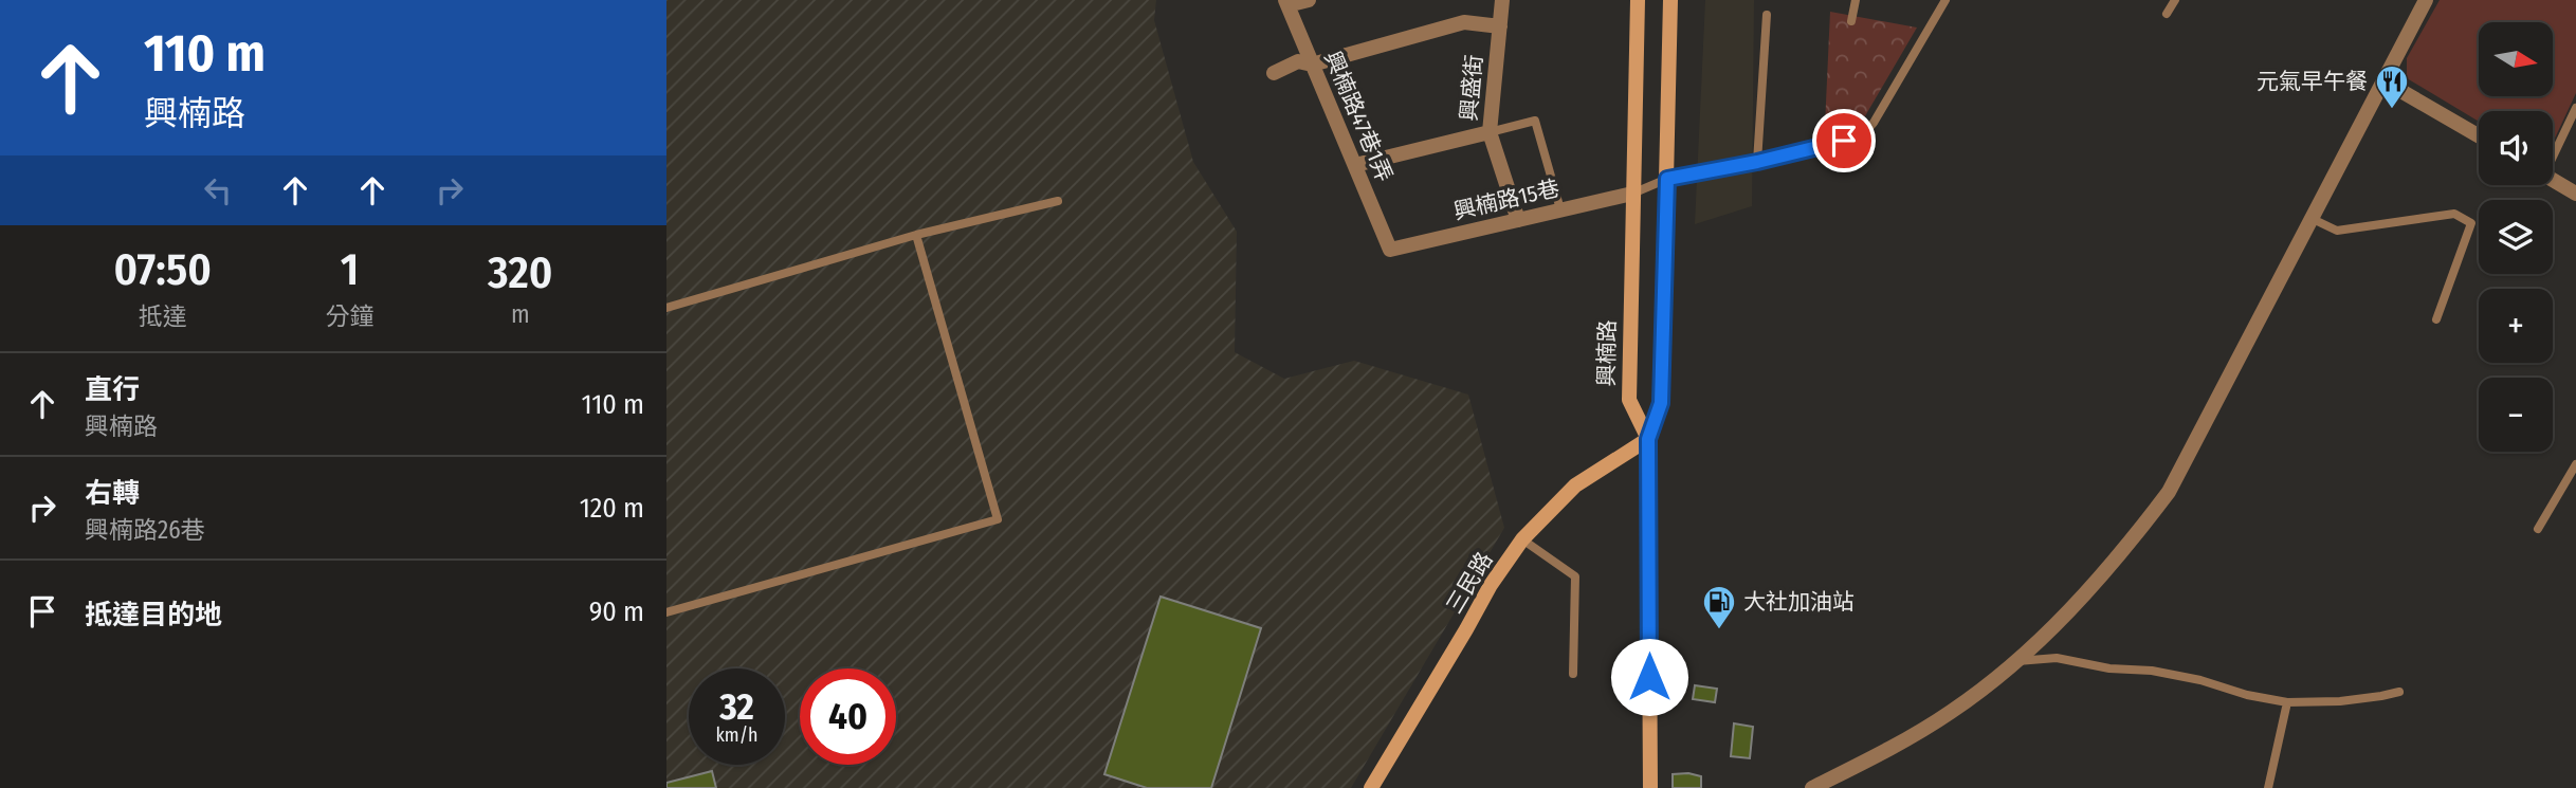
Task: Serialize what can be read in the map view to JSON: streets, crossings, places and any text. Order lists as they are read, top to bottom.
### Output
{
  "streets": {
    "street": [
      "興盛街",
      "興楠路47巷1弄",
      "興楠路15巷",
      "興楠路",
      "三民路"
    ]
  },
  "crossings": [
    ["興盛街", "興楠路15巷"],
    ["興楠路47巷1弄", "興楠路15巷"],
    ["興楠路15巷", "興楠路"],
    ["興楠路", "三民路"]
  ],
  "places": {
    "restaurant": ["元氣早午餐"],
    "fuel station": ["大社加油站"]
  },
  "north": "right",
  "page": {
    "turn": ["110 m", "興楠路"],
    "map_buttons": ["+", "−"],
    "eta": [
      "07:50",
      "抵達",
      "1",
      "分鐘",
      "320",
      "m"
    ],
    "list": [
      {
        "name": "直行",
        "note": "興楠路",
        "value": "110 m"
      },
      {
        "name": "右轉",
        "note": "興楠路26巷",
        "value": "120 m"
      },
      {
        "name": "抵達目的地",
        "value": "90 m"
      }
    ],
    "speed": "32 km/h",
    "limit": "40"
  }
}
